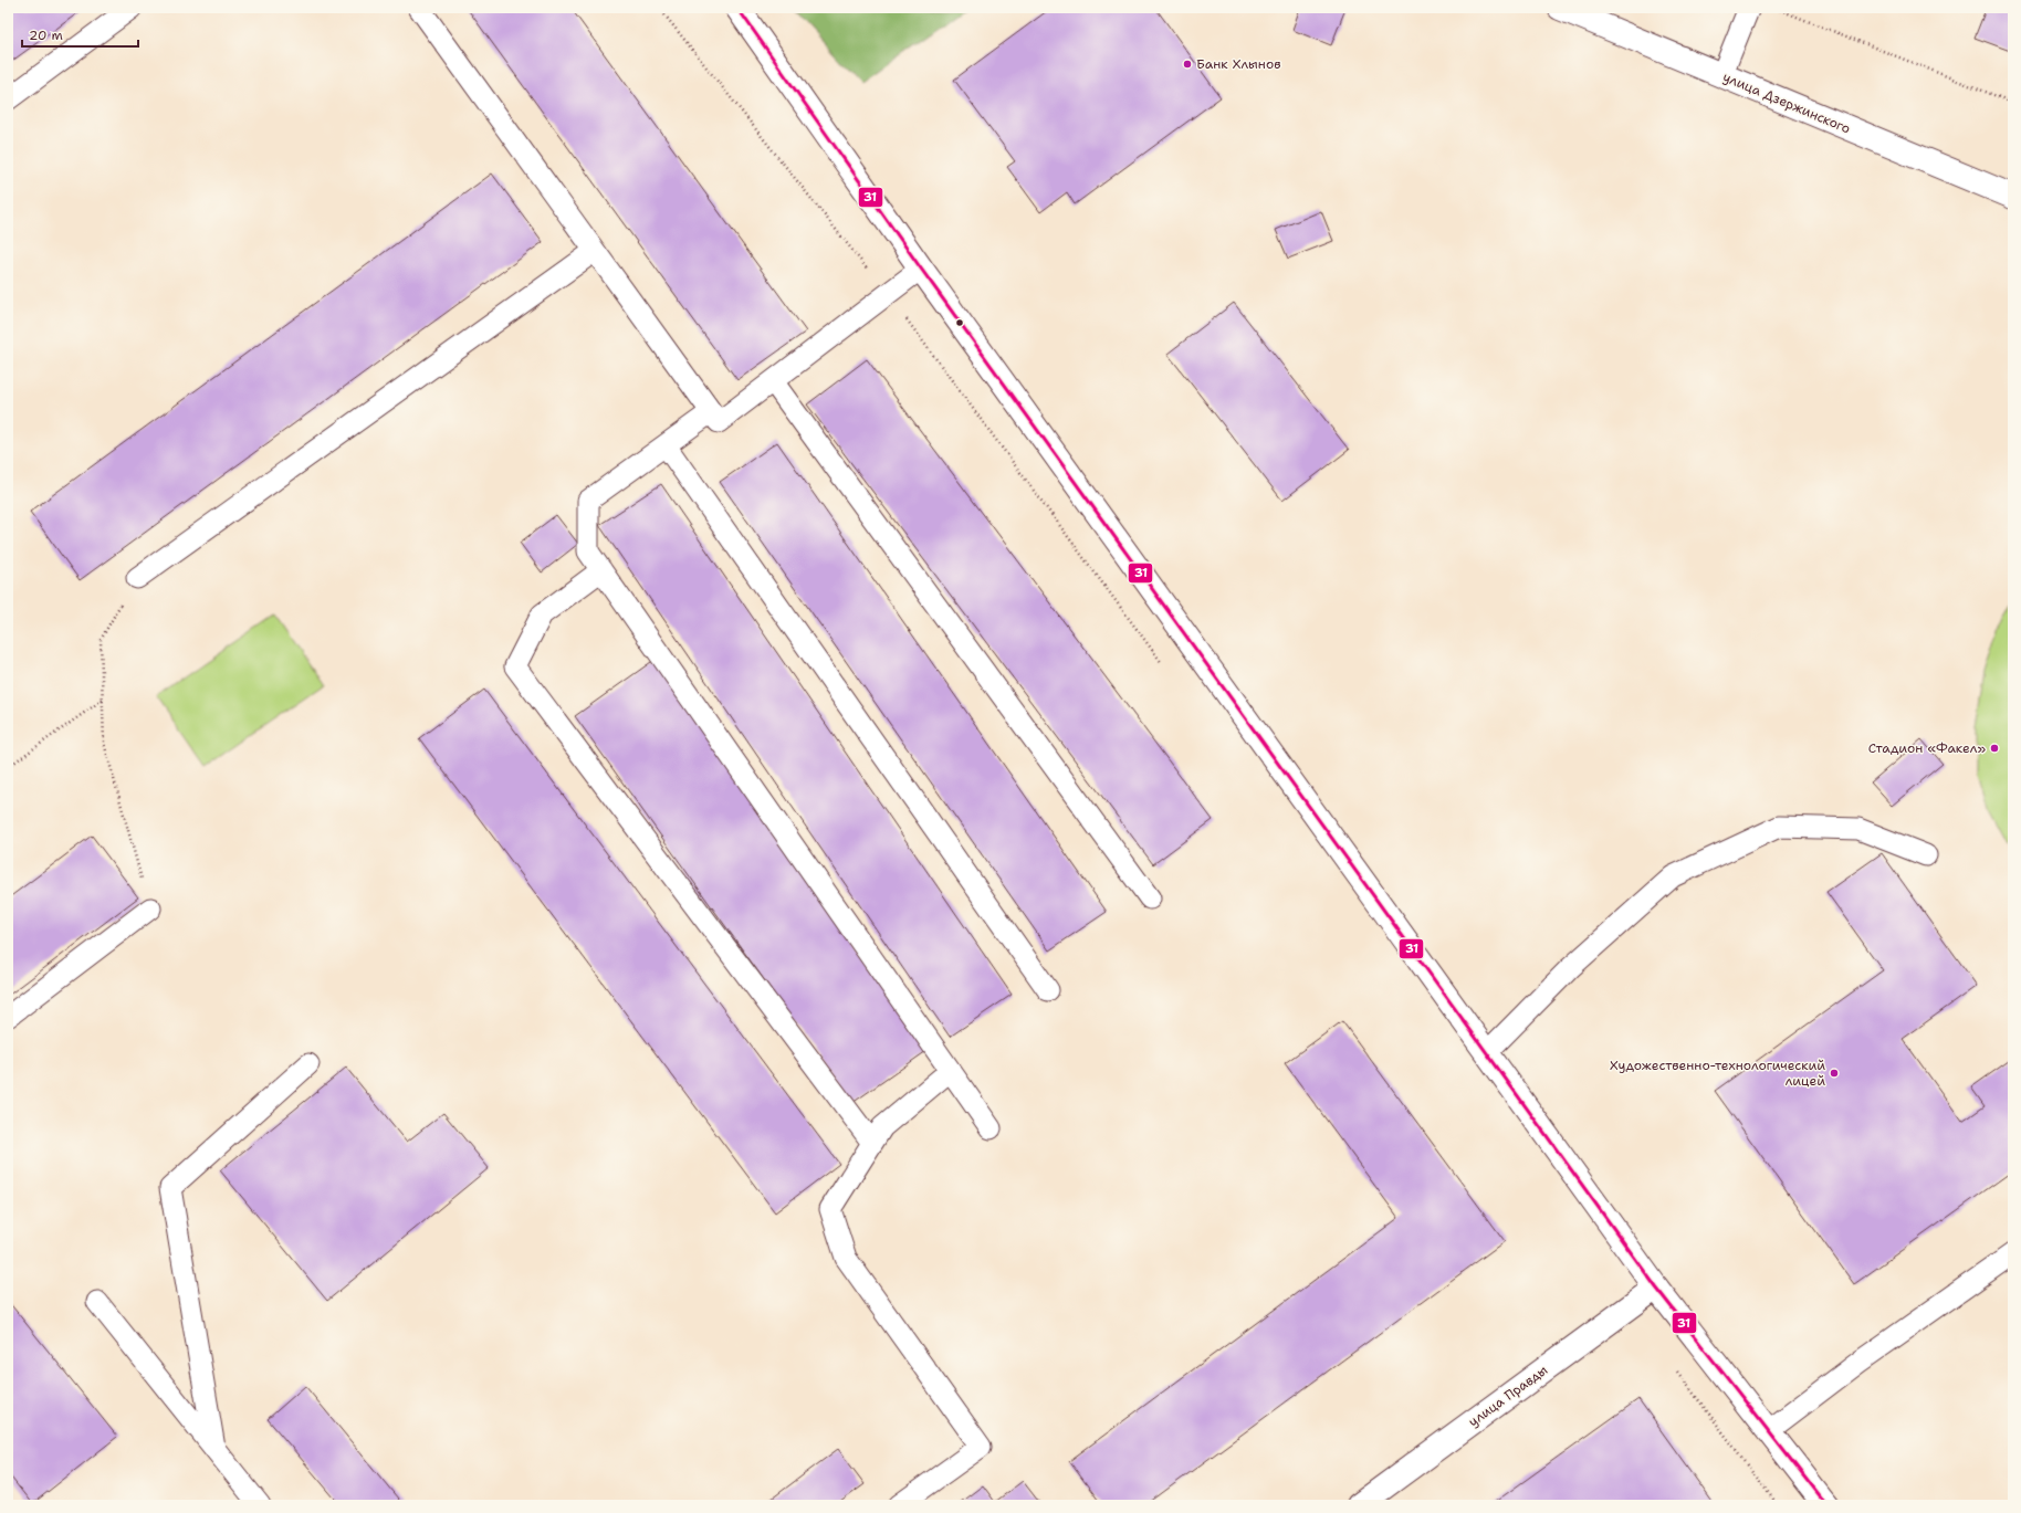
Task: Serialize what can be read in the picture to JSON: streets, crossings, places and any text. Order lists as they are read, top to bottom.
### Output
{
  "streets": {
    "street": ["улица Дзержинского", "улица Правды"]
  },
  "places": ["Банк Хлынов", "Стадион «Факел»", "Художественно-технологический лицей"],
  "lines": ["transit line 31"],
  "scale_bar": "20 m"
}
